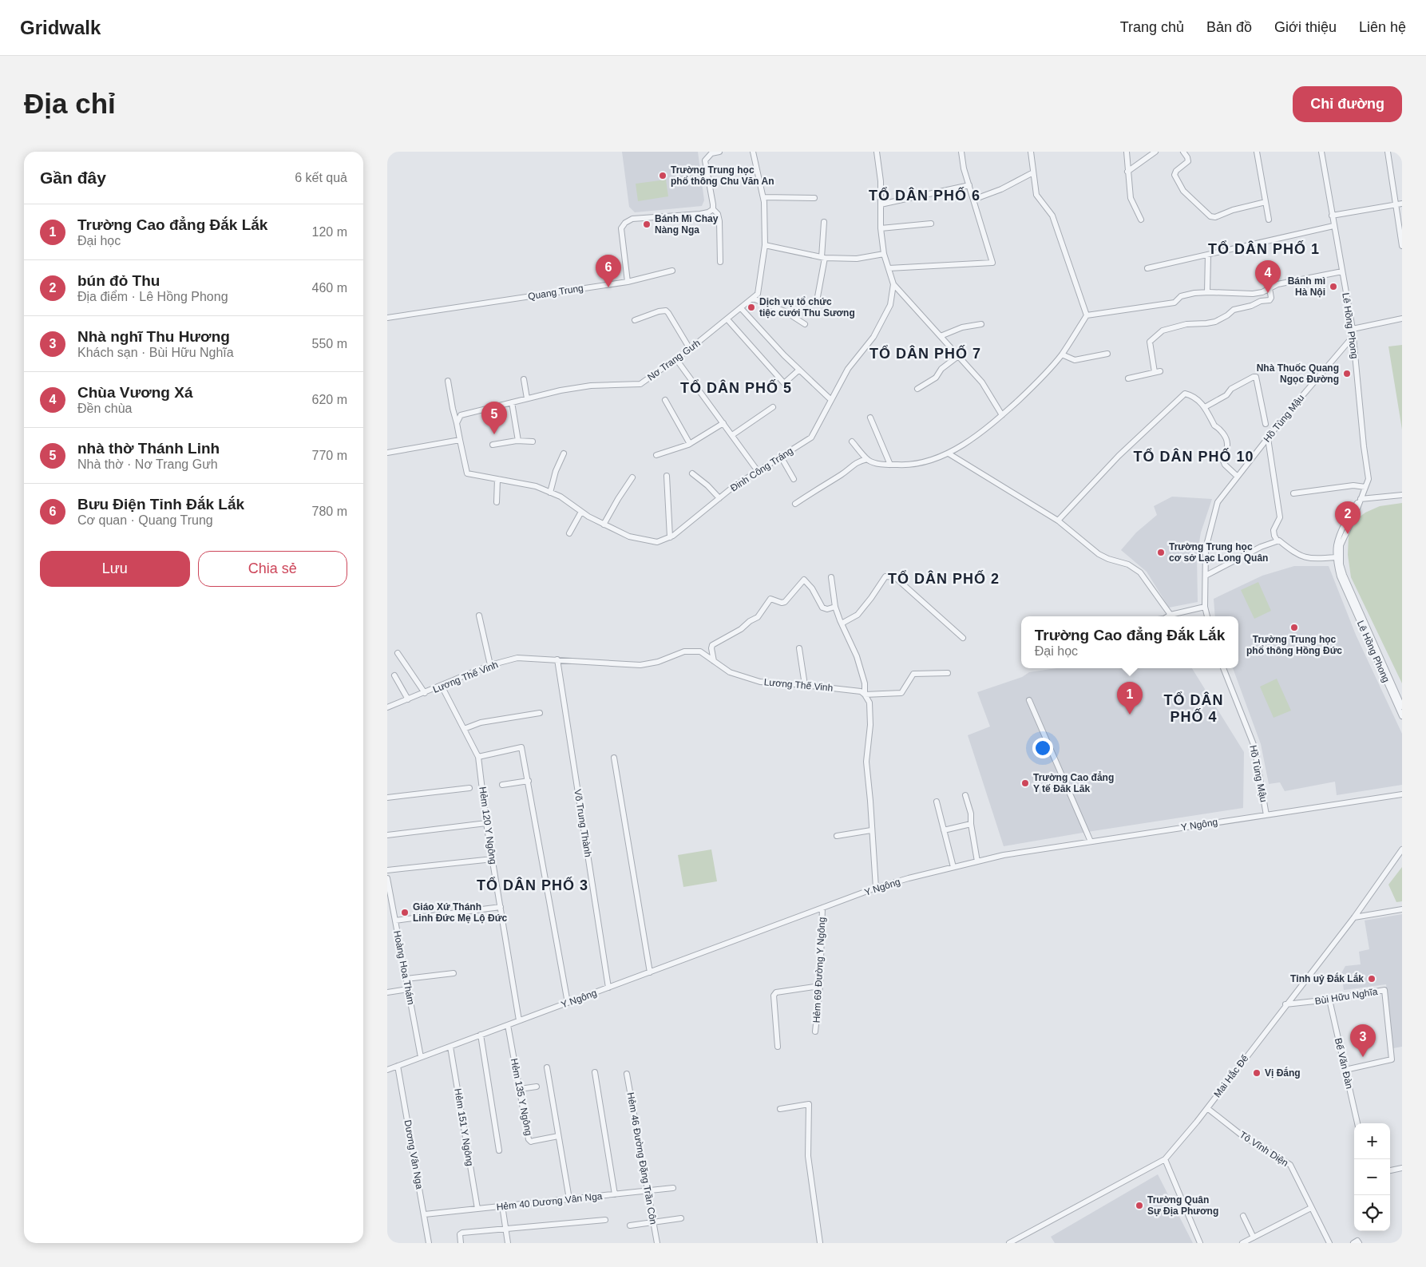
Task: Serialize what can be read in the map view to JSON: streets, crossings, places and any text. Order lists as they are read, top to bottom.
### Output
{
  "streets": {
    "street": [
      "Quang Trung",
      "Lê Hồng Phong",
      "Nơ Trang Gưh",
      "Hồ Tùng Mậu",
      "Đinh Công Tráng",
      "Lương Thế Vinh",
      "Võ Trung Thành",
      "Y Ngông",
      "Hẻm 120 Y Ngông",
      "Hoàng Hoa Thám",
      "Hẻm 69 Đường Y Ngông",
      "Bùi Hữu Nghĩa",
      "Bế Văn Đàn",
      "Mai Hắc Đế",
      "Hẻm 135 Y Ngông",
      "Hẻm 151 Y Ngông",
      "Tô Vĩnh Diện",
      "Dương Vân Nga",
      "Hẻm 46 Đường Đặng Trần Côn",
      "Hẻm 40 Dương Vân Nga"
    ]
  },
  "crossings": [
    ["Lê Hồng Phong", "Hồ Tùng Mậu"],
    ["Hồ Tùng Mậu", "Y Ngông"],
    ["Lương Thế Vinh", "Võ Trung Thành"],
    ["Lương Thế Vinh", "Hẻm 120 Y Ngông"],
    ["Võ Trung Thành", "Y Ngông"],
    ["Y Ngông", "Hẻm 120 Y Ngông"],
    ["Y Ngông", "Hoàng Hoa Thám"],
    ["Y Ngông", "Hẻm 69 Đường Y Ngông"],
    ["Y Ngông", "Hẻm 135 Y Ngông"],
    ["Y Ngông", "Hẻm 151 Y Ngông"],
    ["Y Ngông", "Dương Vân Nga"],
    ["Bùi Hữu Nghĩa", "Bế Văn Đàn"],
    ["Bùi Hữu Nghĩa", "Mai Hắc Đế"],
    ["Mai Hắc Đế", "Tô Vĩnh Diện"],
    ["Hẻm 151 Y Ngông", "Hẻm 40 Dương Vân Nga"],
    ["Dương Vân Nga", "Hẻm 40 Dương Vân Nga"],
    ["Hẻm 46 Đường Đặng Trần Côn", "Hẻm 40 Dương Vân Nga"]
  ],
  "districts": [
    "TỔ DÂN PHỐ 6",
    "TỔ DÂN PHỐ 1",
    "TỔ DÂN PHỐ 7",
    "TỔ DÂN PHỐ 5",
    "TỔ DÂN PHỐ 10",
    "TỔ DÂN PHỐ 2",
    "TỔ DÂN PHỐ 4",
    "TỔ DÂN PHỐ 3"
  ],
  "places": [
    "Trường Trung học phổ thông Chu Văn An",
    "Bánh Mì Chay Nàng Nga",
    "Bánh mì Hà Nội",
    "Dịch vụ tổ chức tiệc cưới Thu Sương",
    "Nhà Thuốc Quang Ngọc Đường",
    "Trường Trung học cơ sở Lạc Long Quân",
    "Trường Trung học phổ thông Hồng Đức",
    "Trường Cao đẳng Y tế Đăk Lăk",
    "Giáo Xứ Thánh Linh Đức Mẹ Lộ Đức",
    "Tỉnh uỷ Đắk Lắk",
    "Vị Đắng",
    "Trường Quân Sự Địa Phương"
  ],
  "page": {
    "header": "Gridwalk",
    "nav": [
      "Trang chủ",
      "Bản đồ",
      "Giới thiệu",
      "Liên hệ"
    ],
    "buttons": [
      "Chỉ đường",
      ["Lưu", "Chia sẻ"]
    ],
    "title": "Địa chỉ",
    "heading": ["Gần đây", "6 kết quả"],
    "list": [
      {
        "mark": "1",
        "name": "Trường Cao đẳng Đắk Lắk",
        "note": "Đại học",
        "value": "120 m"
      },
      {
        "mark": "2",
        "name": "bún đỏ Thu",
        "note": "Địa điểm · Lê Hồng Phong",
        "value": "460 m"
      },
      {
        "mark": "3",
        "name": "Nhà nghĩ Thu Hương",
        "note": "Khách sạn · Bùi Hữu Nghĩa",
        "value": "550 m"
      },
      {
        "mark": "4",
        "name": "Chùa Vương Xá",
        "note": "Đền chùa",
        "value": "620 m"
      },
      {
        "mark": "5",
        "name": "nhà thờ Thánh Linh",
        "note": "Nhà thờ · Nơ Trang Gưh",
        "value": "770 m"
      },
      {
        "mark": "6",
        "name": "Bưu Điện Tỉnh Đắk Lắk",
        "note": "Cơ quan · Quang Trung",
        "value": "780 m"
      }
    ],
    "pins": [
      "6",
      "4",
      "5",
      "2",
      "1",
      "3"
    ],
    "popup": ["Trường Cao đẳng Đắk Lắk", "Đại học"],
    "map_buttons": ["+", "−"]
  }
}
